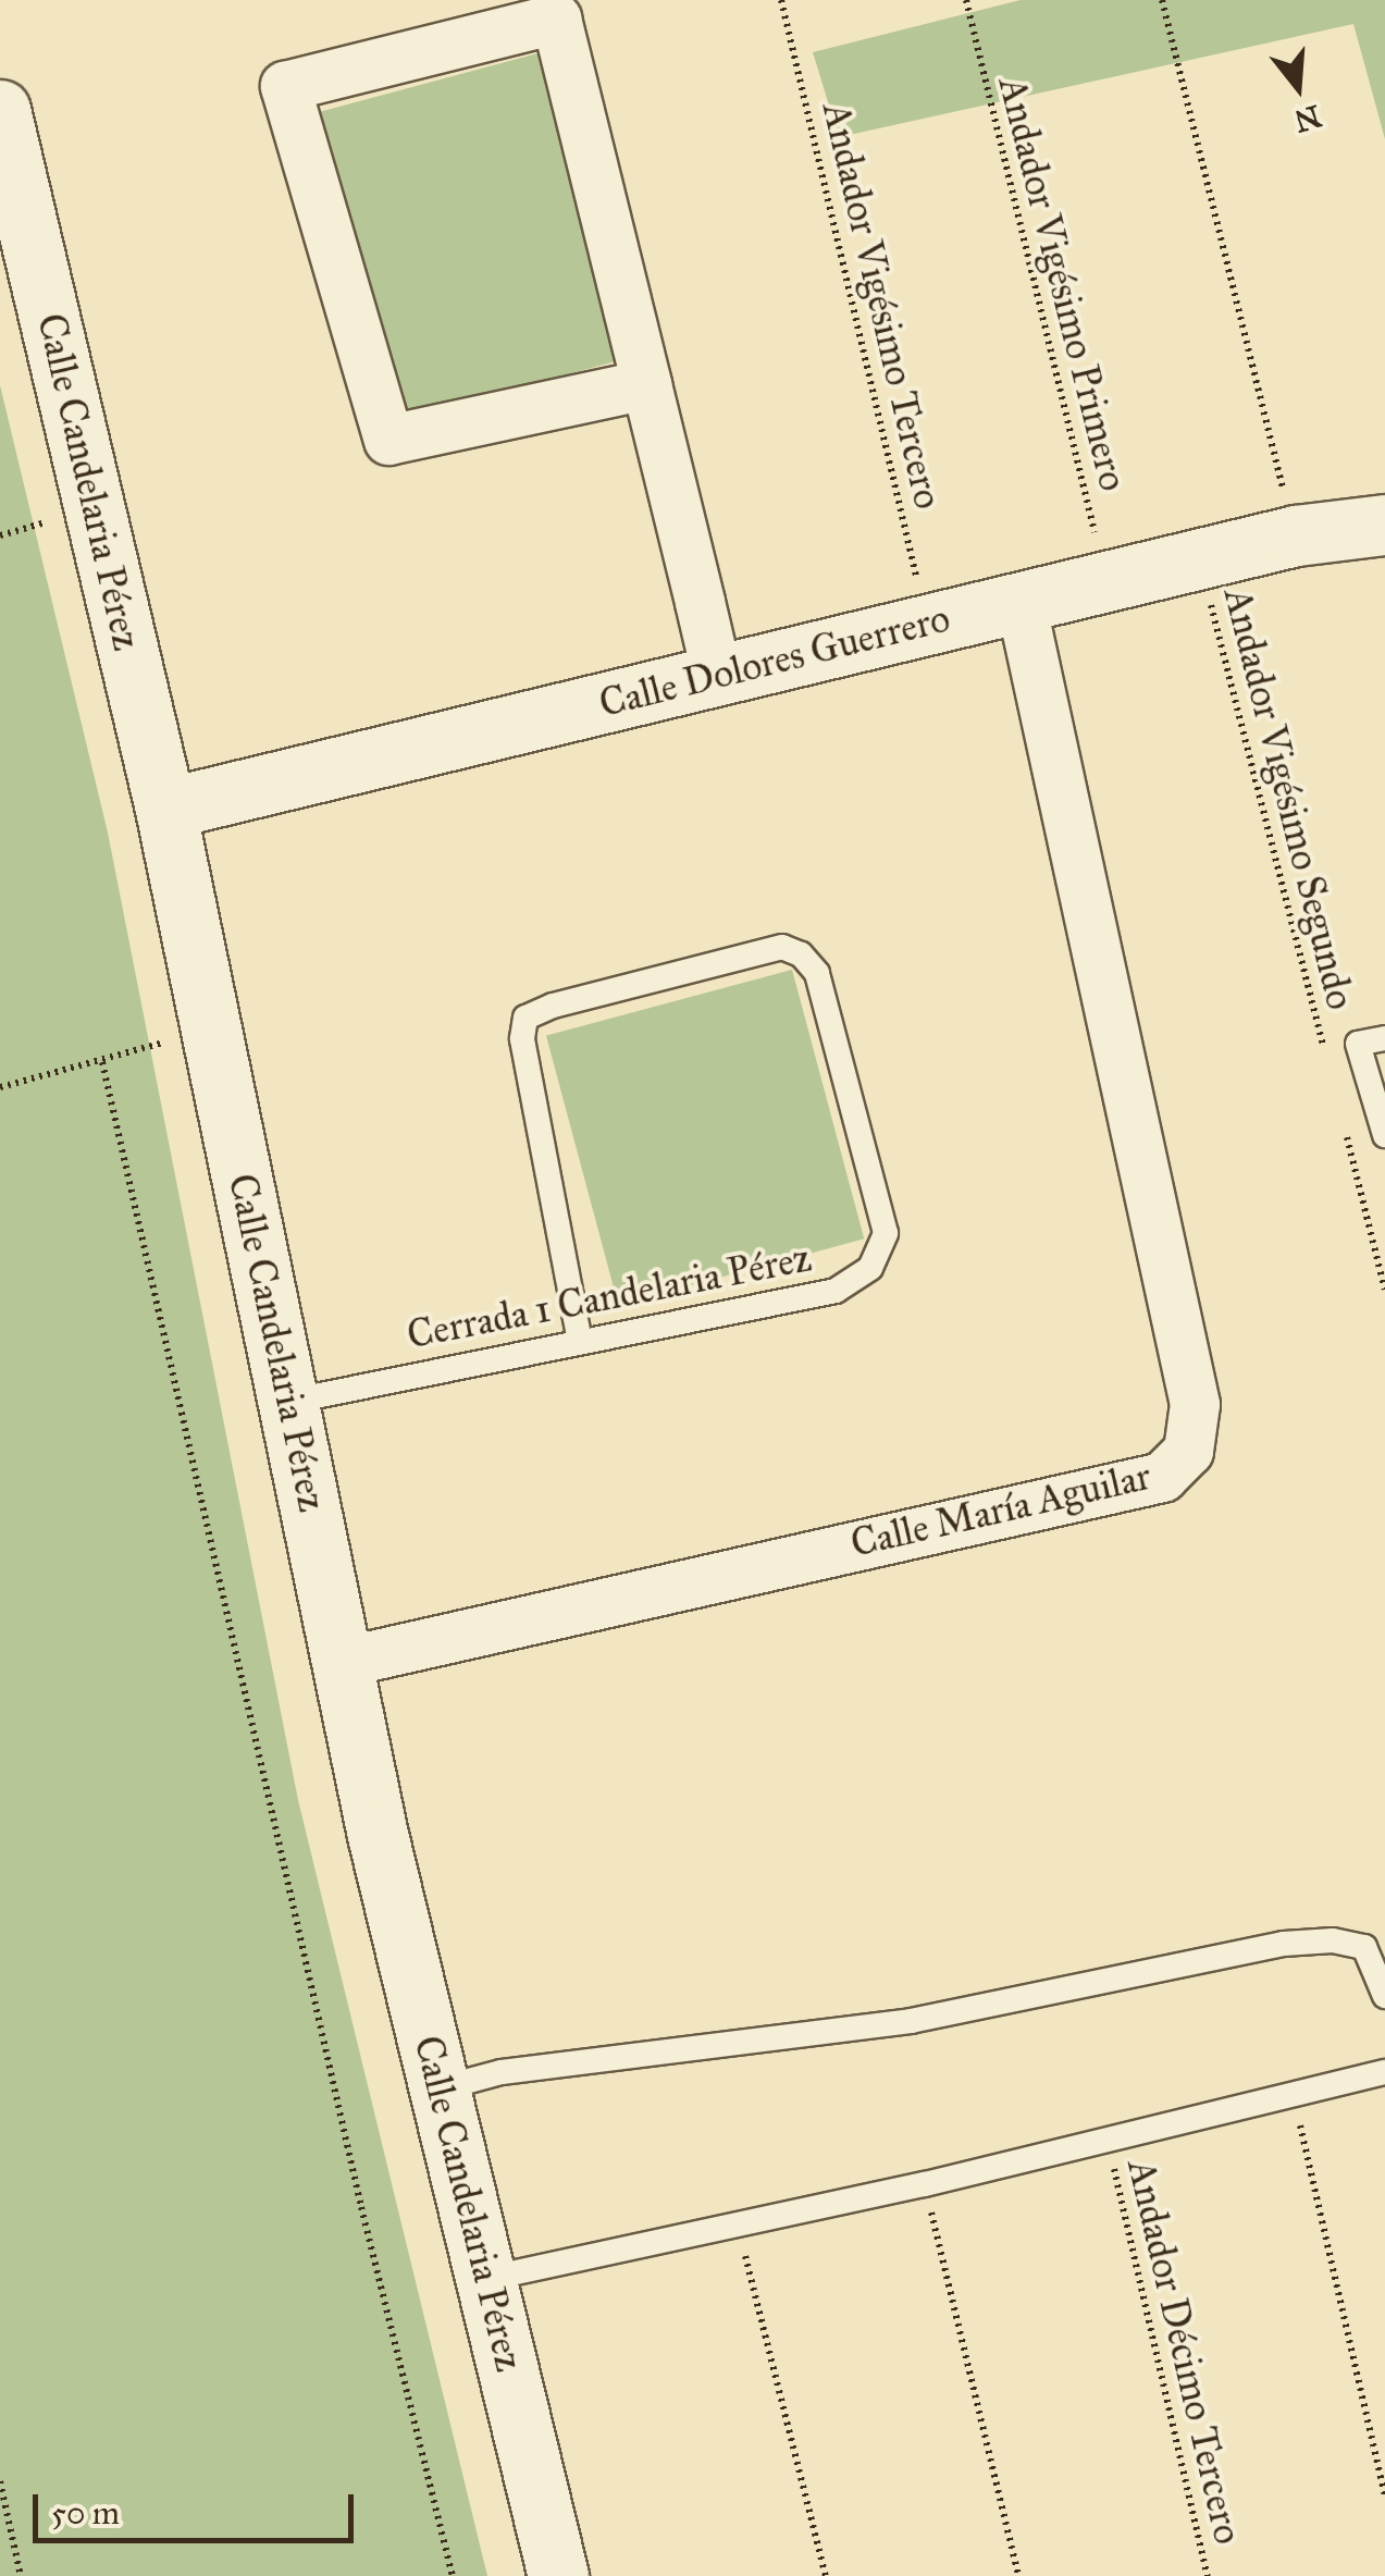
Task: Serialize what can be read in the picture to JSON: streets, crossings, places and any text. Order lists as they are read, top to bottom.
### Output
{
  "streets": {
    "street": ["Calle Candelaria Pérez", "Calle Dolores Guerrero", "Calle María Aguilar"],
    "lane": ["Cerrada 1 Candelaria Pérez"],
    "path": [
      "Andador Vigésimo Primero",
      "Andador Vigésimo Tercero",
      "Andador Vigésimo Segundo",
      "Andador Décimo Tercero"
    ]
  },
  "crossings": [
    ["Andador Vigésimo Primero", "Calle Dolores Guerrero"],
    ["Andador Vigésimo Tercero", "Calle Dolores Guerrero"],
    ["Calle Candelaria Pérez", "Calle Dolores Guerrero"],
    ["Calle Candelaria Pérez", "Cerrada 1 Candelaria Pérez"],
    ["Calle Candelaria Pérez", "Calle María Aguilar"],
    ["Calle Dolores Guerrero", "Andador Vigésimo Segundo"],
    ["Calle Dolores Guerrero", "Calle María Aguilar"]
  ],
  "scale_bar": "50 m",
  "north": "bottom"
}
